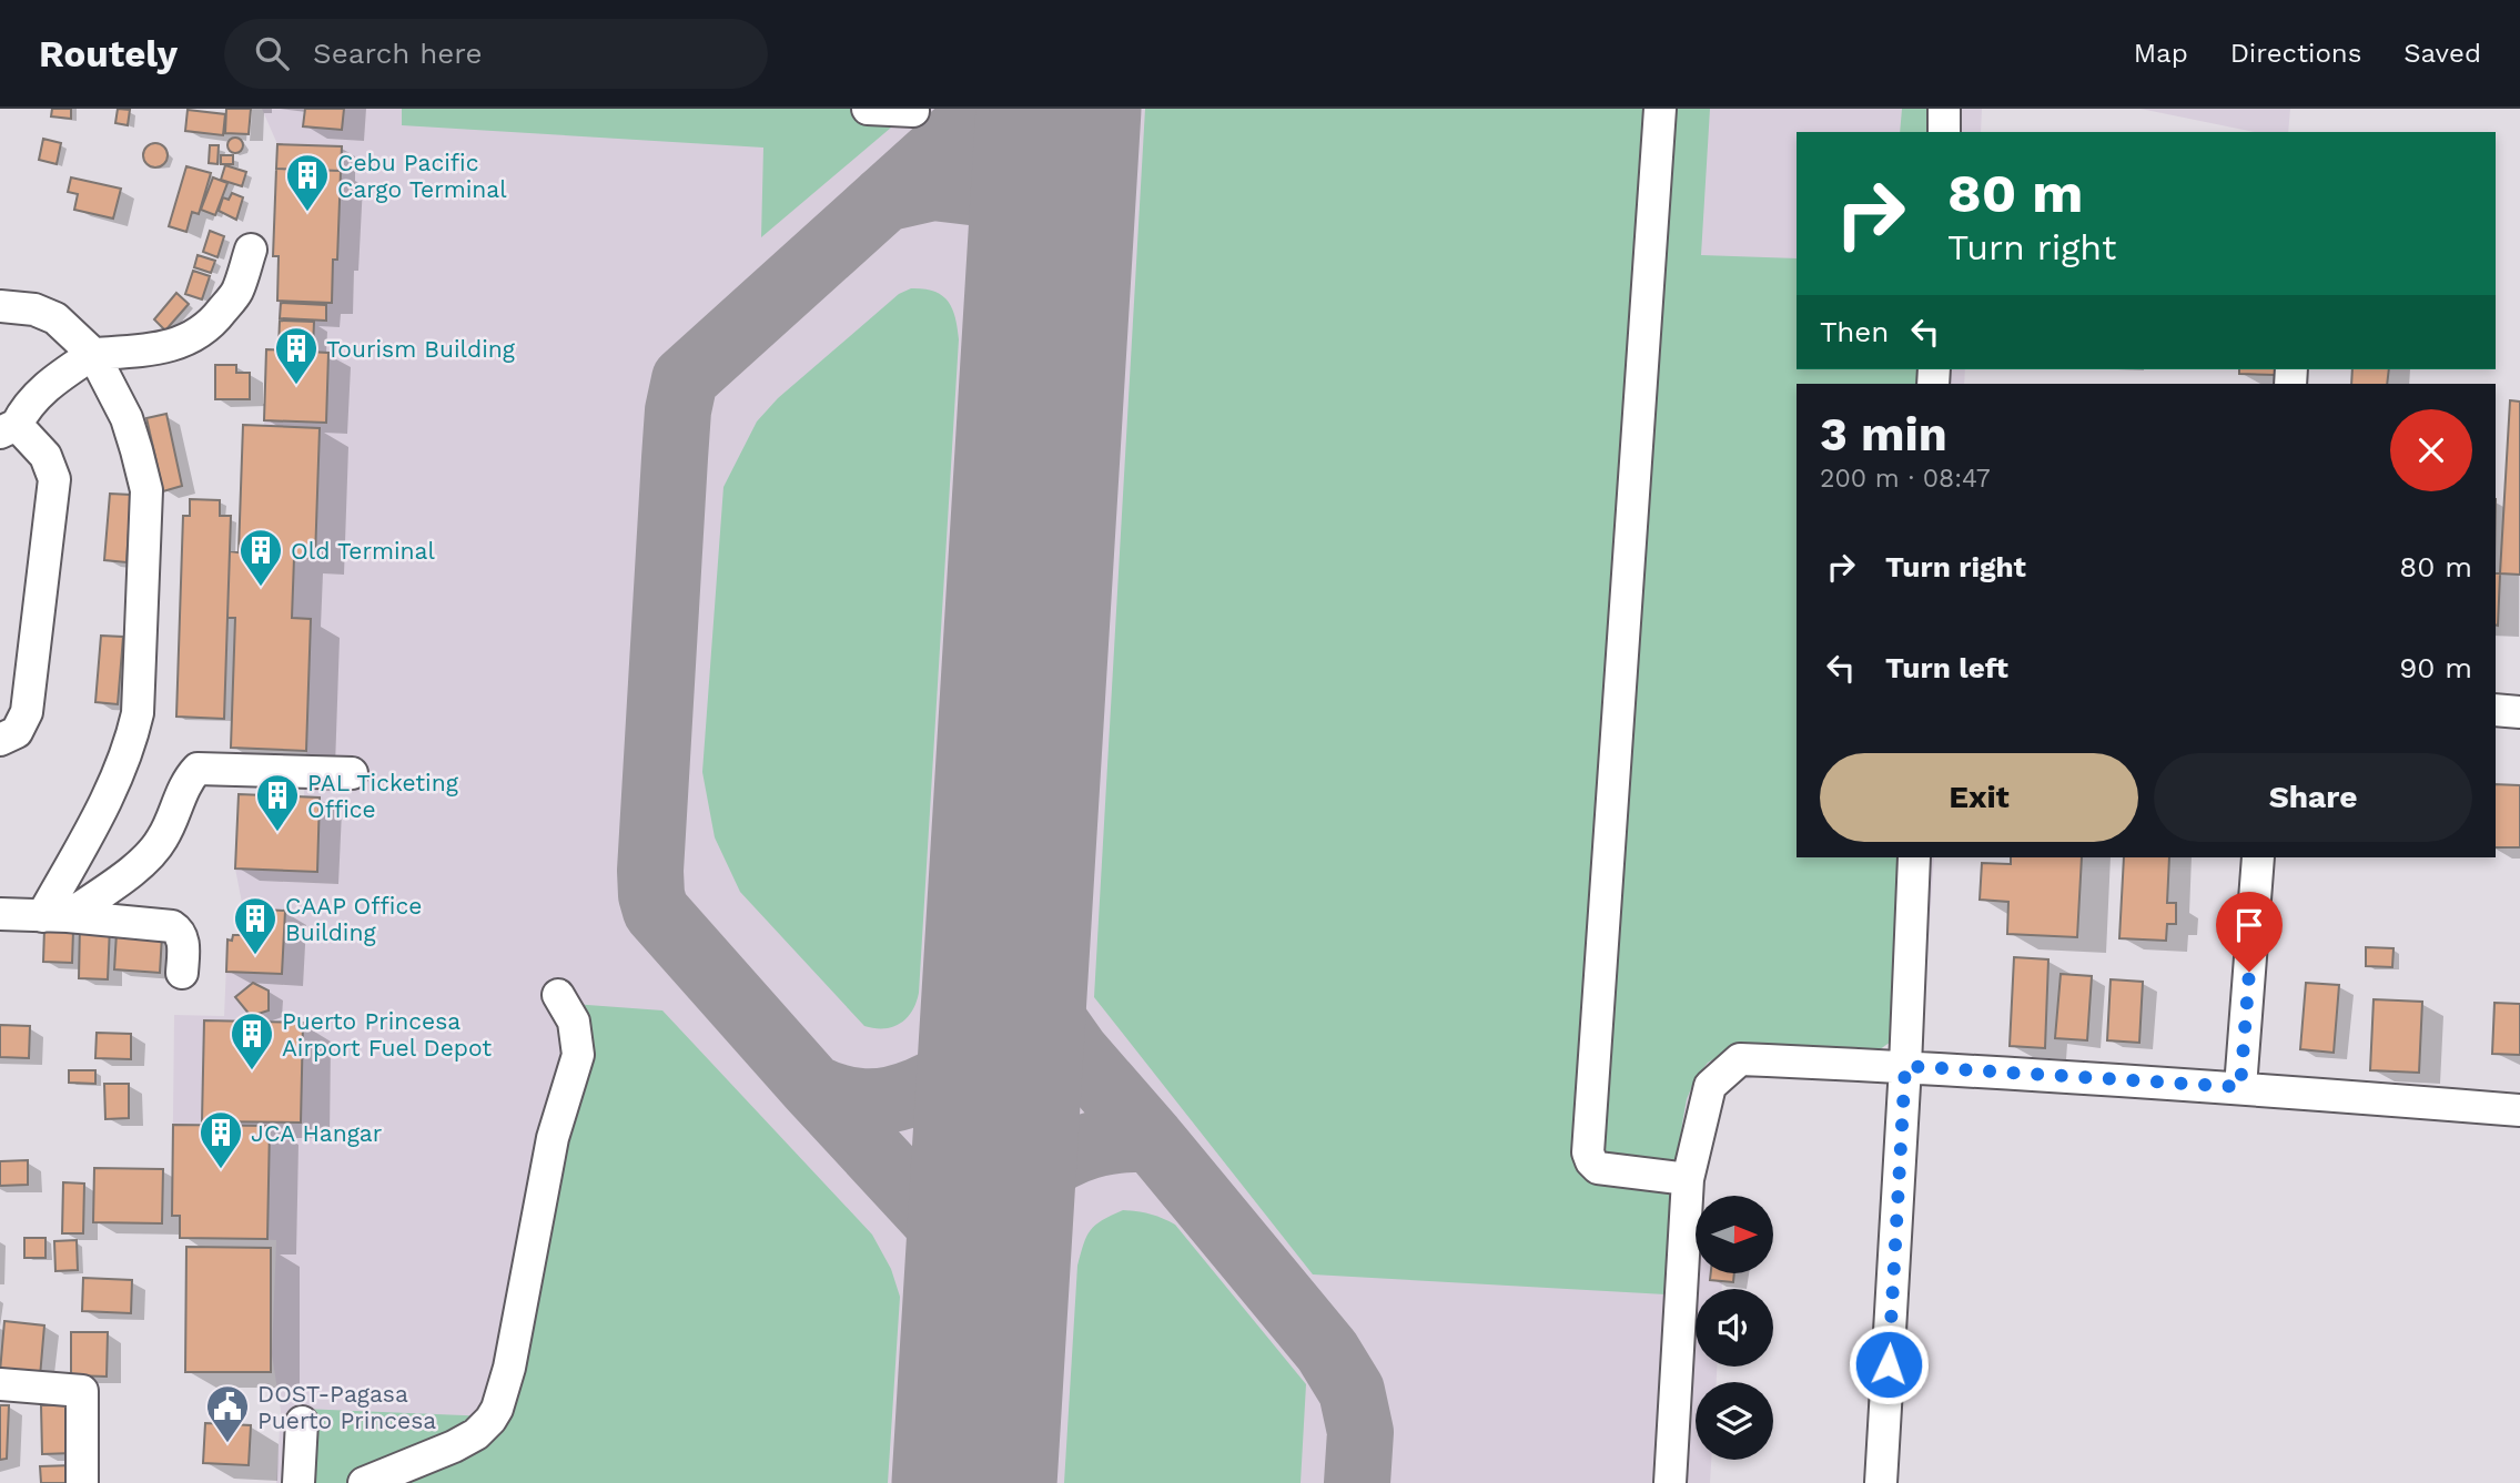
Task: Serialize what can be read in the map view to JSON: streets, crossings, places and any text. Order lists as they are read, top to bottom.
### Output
{
  "places": {
    "building": [
      "Cebu Pacific Cargo Terminal",
      "Tourism Building",
      "Old Terminal",
      "PAL Ticketing Office",
      "CAAP Office Building",
      "Puerto Princesa Airport Fuel Depot",
      "JCA Hangar"
    ],
    "public building": ["DOST-Pagasa Puerto Princesa"]
  },
  "north": "right",
  "page": {
    "header": "Routely",
    "search": "Search here",
    "nav": ["Map", "Directions", "Saved"],
    "turn": ["80 m", "Turn right"],
    "then": "Then",
    "heading": ["3 min", "200 m · 08:47"],
    "list": [
      {
        "name": "Turn right",
        "value": "80 m"
      },
      {
        "name": "Turn left",
        "value": "90 m"
      }
    ],
    "buttons": ["Exit", "Share"]
  }
}
